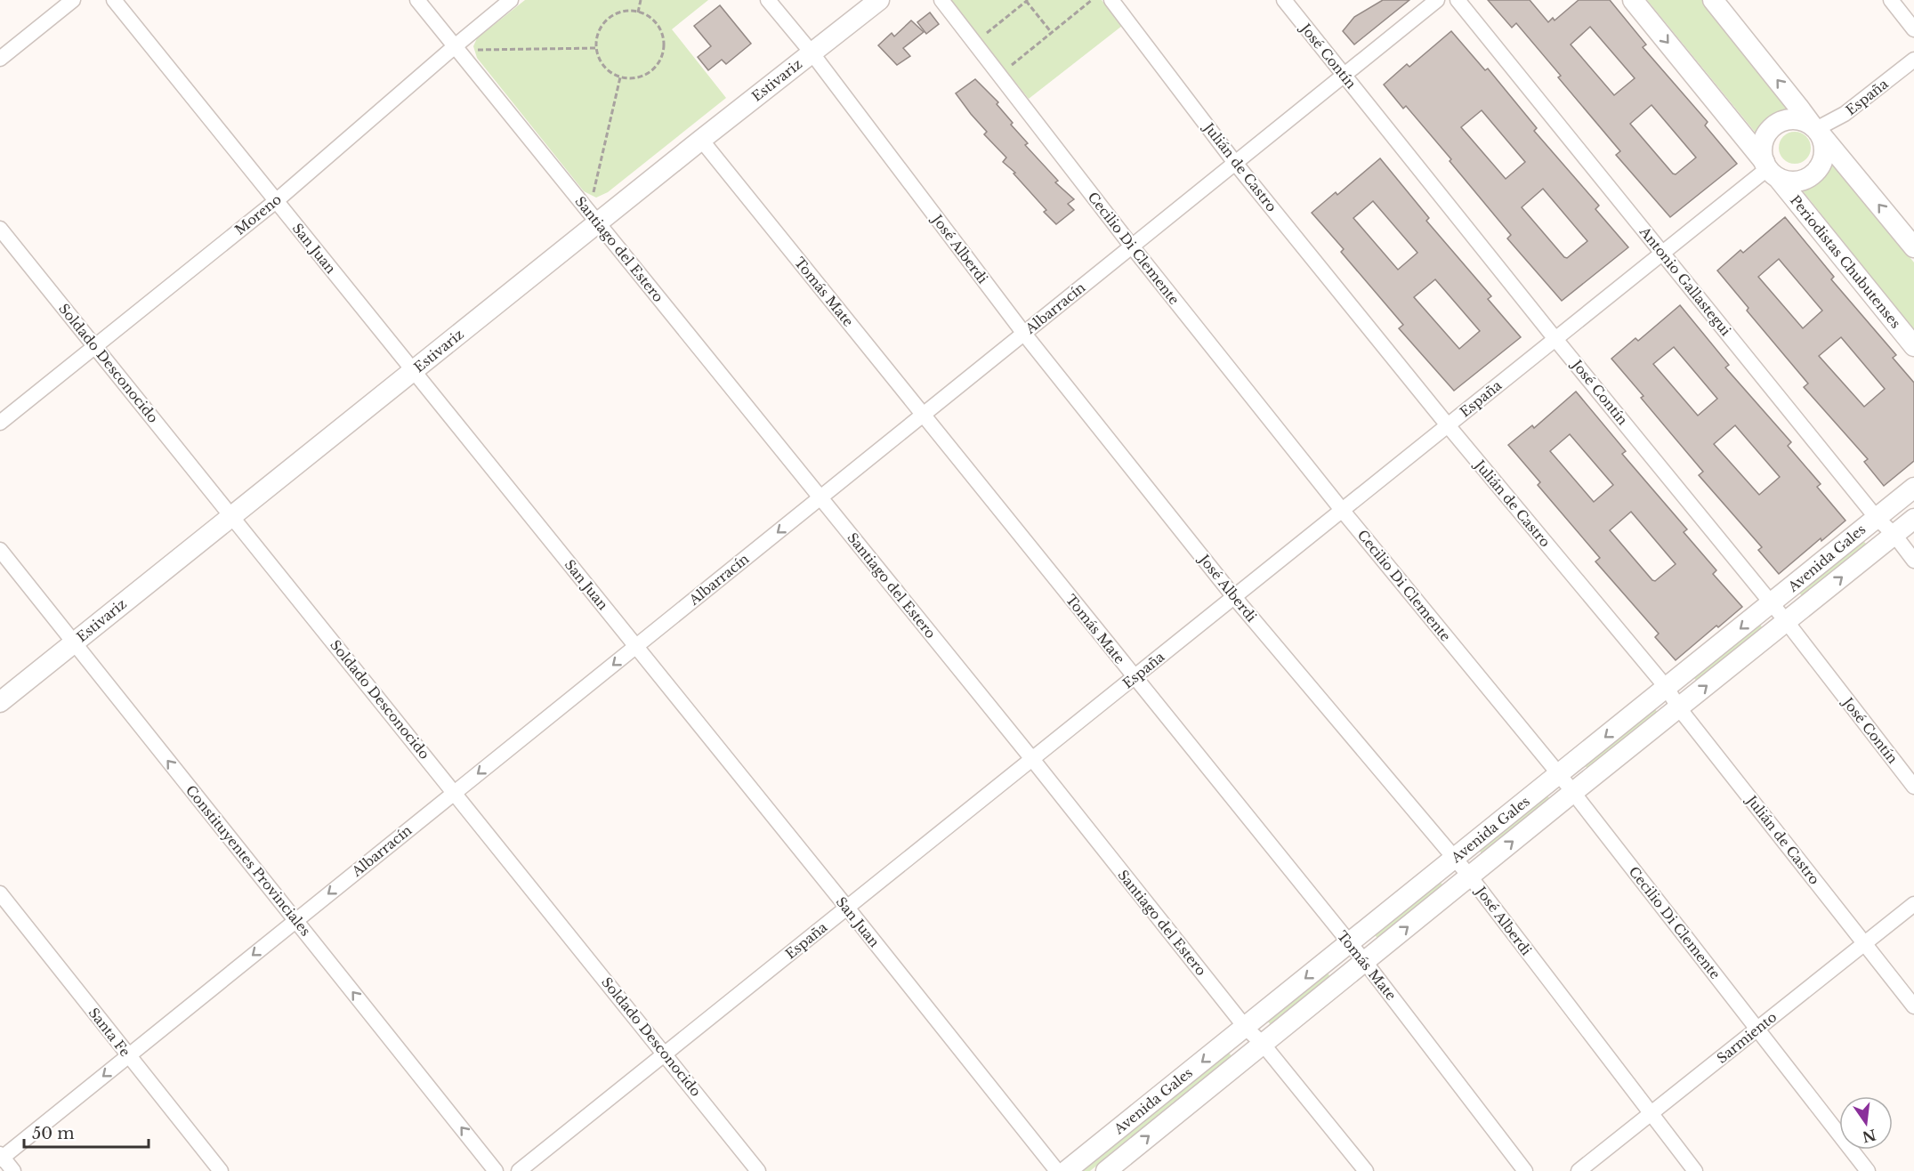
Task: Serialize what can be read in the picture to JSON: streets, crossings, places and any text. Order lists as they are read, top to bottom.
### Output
{
  "streets": {
    "street": [
      "José Contín",
      "Estivariz",
      "España",
      "Julián de Castro",
      "Moreno",
      "San Juan",
      "Cecilio Di Clemente",
      "Santiago del Estero",
      "José Alberdi",
      "Periodistas Chubutenses",
      "Antonio Gallastegui",
      "Tomás Mate",
      "Albarracín",
      "Soldado Desconocido",
      "Avenida Gales",
      "Constituyentes Provinciales",
      "Santa Fe",
      "Sarmiento"
    ]
  },
  "crossings": [
    ["José Contín", "España"],
    ["José Contín", "Albarracín"],
    ["José Contín", "Avenida Gales"],
    ["Estivariz", "San Juan"],
    ["Estivariz", "Santiago del Estero"],
    ["Estivariz", "José Alberdi"],
    ["Estivariz", "Tomás Mate"],
    ["Estivariz", "Soldado Desconocido"],
    ["Estivariz", "Constituyentes Provinciales"],
    ["España", "Julián de Castro"],
    ["España", "San Juan"],
    ["España", "Cecilio Di Clemente"],
    ["España", "Santiago del Estero"],
    ["España", "José Alberdi"],
    ["España", "Periodistas Chubutenses"],
    ["España", "Antonio Gallastegui"],
    ["España", "Tomás Mate"],
    ["España", "Soldado Desconocido"],
    ["Julián de Castro", "Albarracín"],
    ["Julián de Castro", "Avenida Gales"],
    ["Julián de Castro", "Sarmiento"],
    ["Moreno", "San Juan"],
    ["Moreno", "Santiago del Estero"],
    ["Moreno", "Soldado Desconocido"],
    ["San Juan", "Albarracín"],
    ["Cecilio Di Clemente", "Albarracín"],
    ["Cecilio Di Clemente", "Avenida Gales"],
    ["Cecilio Di Clemente", "Sarmiento"],
    ["Santiago del Estero", "Albarracín"],
    ["Santiago del Estero", "Avenida Gales"],
    ["José Alberdi", "Albarracín"],
    ["José Alberdi", "Avenida Gales"],
    ["José Alberdi", "Sarmiento"],
    ["Antonio Gallastegui", "Avenida Gales"],
    ["Tomás Mate", "Albarracín"],
    ["Tomás Mate", "Avenida Gales"],
    ["Albarracín", "Soldado Desconocido"],
    ["Albarracín", "Constituyentes Provinciales"],
    ["Albarracín", "Santa Fe"]
  ],
  "one_way": ["Albarracín", "Constituyentes Provinciales"],
  "scale_bar": "50 m",
  "north": "bottom"
}
